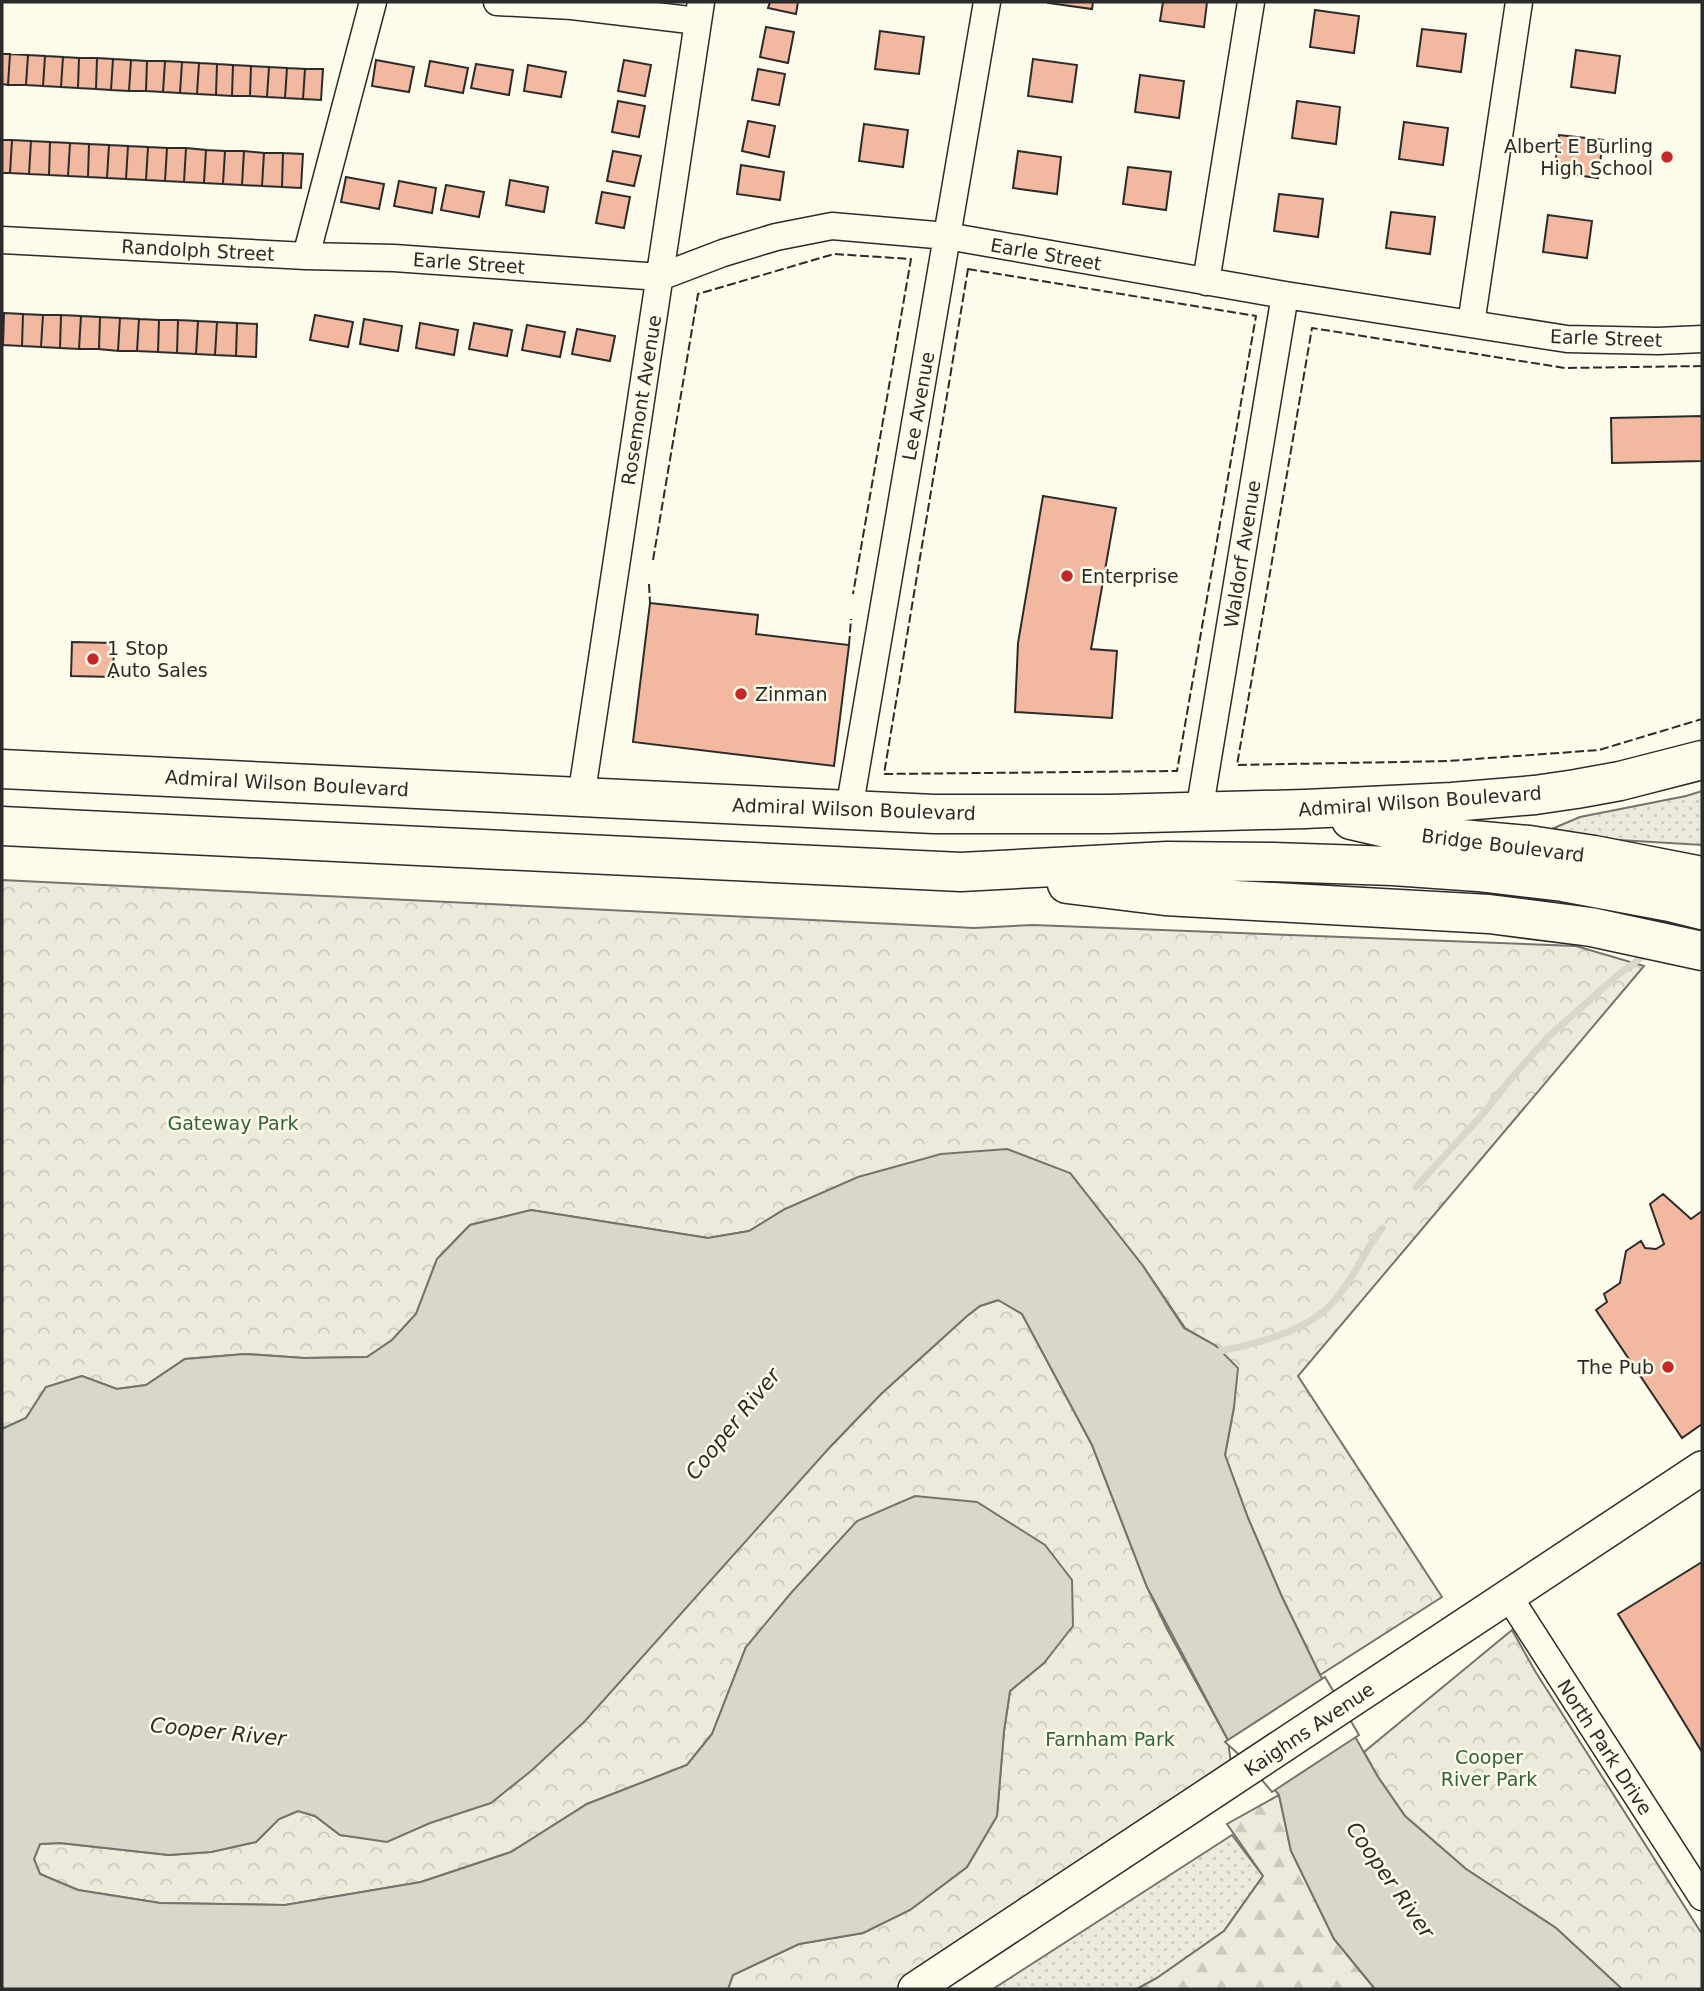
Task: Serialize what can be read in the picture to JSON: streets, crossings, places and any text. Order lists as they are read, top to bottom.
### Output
{
  "streets": {
    "highway": ["Admiral Wilson Boulevard", "Bridge Boulevard"],
    "main road": ["Kaighns Avenue"],
    "street": [
      "Randolph Street",
      "Earle Street",
      "Rosemont Avenue",
      "Lee Avenue",
      "Waldorf Avenue",
      "North Park Drive"
    ]
  },
  "crossings": [
    ["Randolph Street", "Earle Street"],
    ["Earle Street", "Rosemont Avenue"],
    ["Earle Street", "Lee Avenue"],
    ["Earle Street", "Waldorf Avenue"],
    ["Rosemont Avenue", "Admiral Wilson Boulevard"],
    ["Lee Avenue", "Admiral Wilson Boulevard"],
    ["Waldorf Avenue", "Admiral Wilson Boulevard"],
    ["Admiral Wilson Boulevard", "Bridge Boulevard"],
    ["Kaighns Avenue", "North Park Drive"]
  ],
  "water": ["Cooper River"],
  "parks": ["Gateway Park", "Farnham Park", "Cooper River Park"],
  "places": [
    "Albert E Burling High School",
    "Enterprise",
    "1 Stop Auto Sales",
    "Zinman",
    "The Pub"
  ]
}
